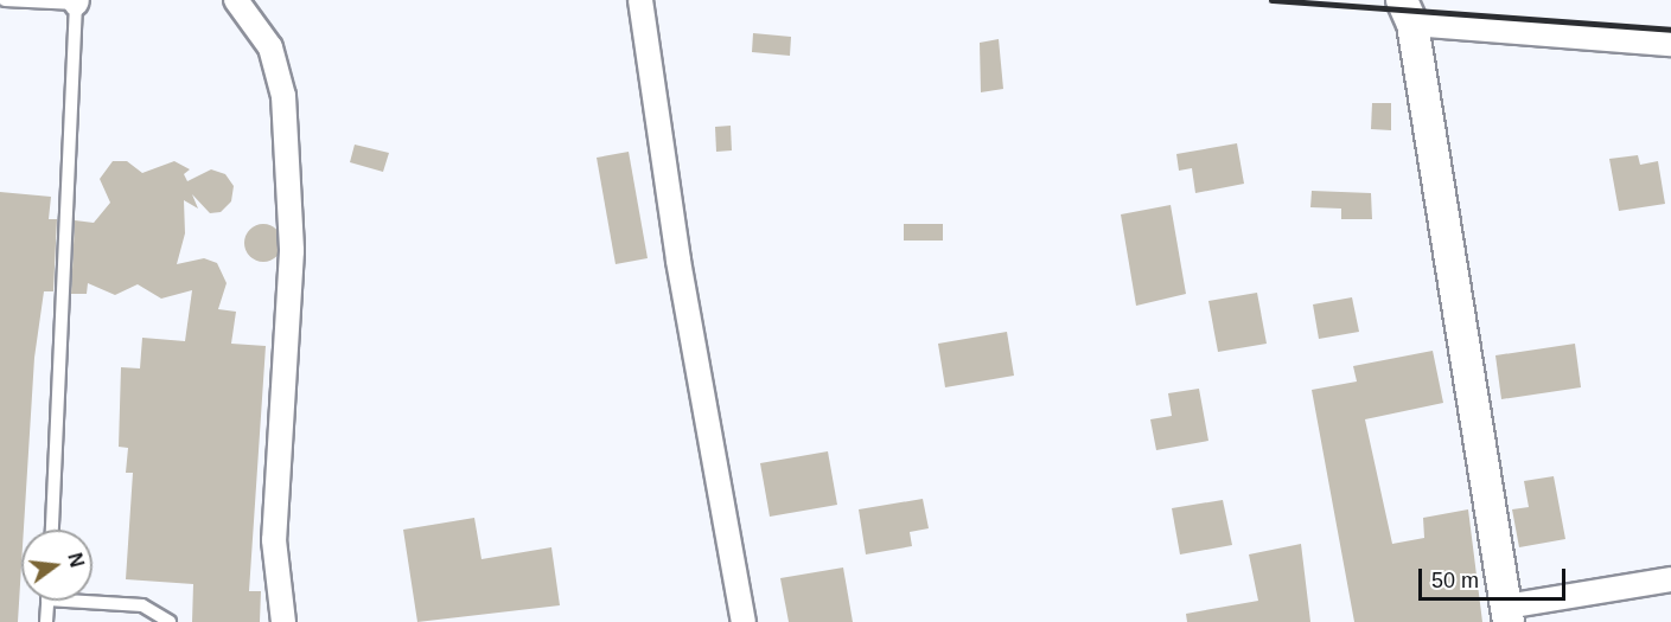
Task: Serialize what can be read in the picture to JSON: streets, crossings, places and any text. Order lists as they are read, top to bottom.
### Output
{
  "scale_bar": "50 m",
  "north": "right"
}
